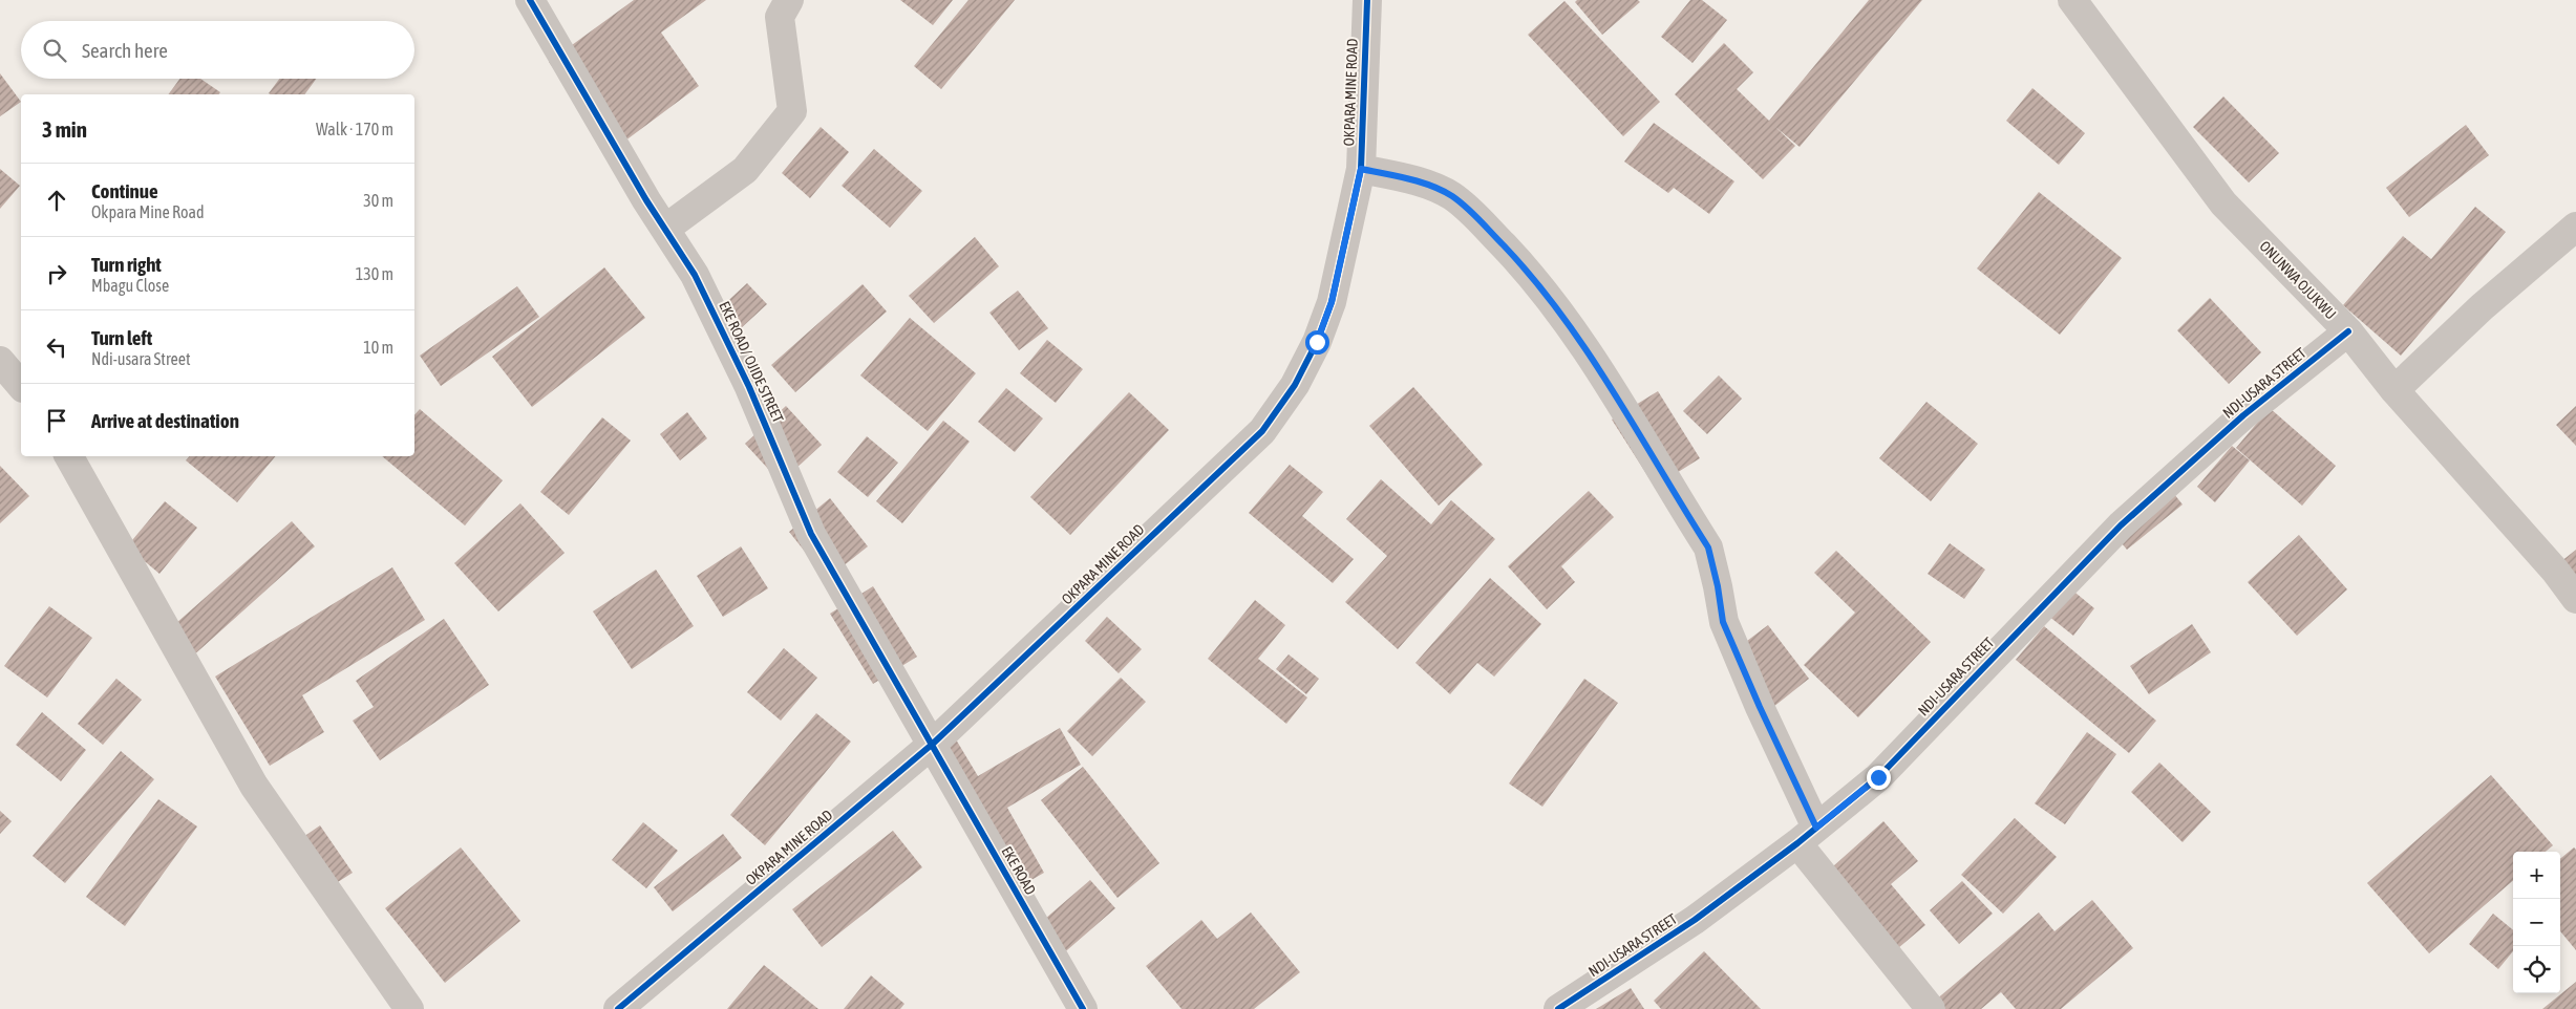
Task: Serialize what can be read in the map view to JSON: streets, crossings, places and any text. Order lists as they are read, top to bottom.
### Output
{
  "streets": {
    "street": [
      "OKPARA MINE ROAD",
      "ONUNWA OJUKWU",
      "EKE ROAD/ OJIDE STREET",
      "NDI-USARA STREET",
      "EKE ROAD"
    ]
  },
  "crossings": [
    ["OKPARA MINE ROAD", "EKE ROAD/ OJIDE STREET"],
    ["OKPARA MINE ROAD", "EKE ROAD"],
    ["ONUNWA OJUKWU", "NDI-USARA STREET"],
    ["EKE ROAD/ OJIDE STREET", "EKE ROAD"]
  ],
  "page": {
    "search": "Search here",
    "heading": ["3 min", "Walk · 170 m"],
    "list": [
      ["Continue", "Okpara Mine Road", "30 m"],
      ["Turn right", "Mbagu Close", "130 m"],
      ["Turn left", "Ndi-usara Street", "10 m"],
      "Arrive at destination"
    ],
    "map_buttons": ["+", "−"]
  }
}
